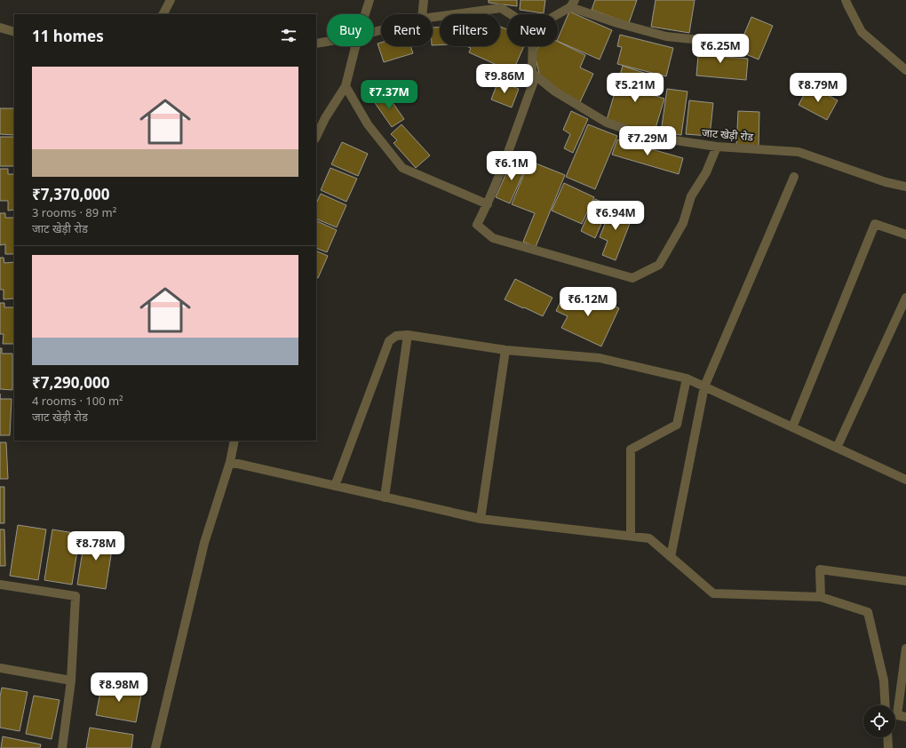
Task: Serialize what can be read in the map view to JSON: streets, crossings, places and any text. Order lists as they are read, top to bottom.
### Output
{
  "streets": {
    "street": ["जाट खेड़ी रोड"]
  },
  "page": {
    "chip": [
      "Buy",
      "Rent",
      "Filters",
      "New"
    ],
    "heading": "11 homes",
    "price": [
      "₹6.25M",
      "₹9.86M",
      "₹5.21M",
      "₹8.79M",
      "₹7.37M",
      "₹7.29M",
      "₹6.1M",
      "₹6.94M",
      "₹6.12M",
      "₹8.78M",
      "₹8.98M"
    ],
    "list": [
      {
        "name": "₹7,370,000",
        "note": "3 rooms · 89 m² · जाट खेड़ी रोड"
      },
      {
        "name": "₹7,290,000",
        "note": "4 rooms · 100 m² · जाट खेड़ी रोड"
      }
    ]
  }
}
